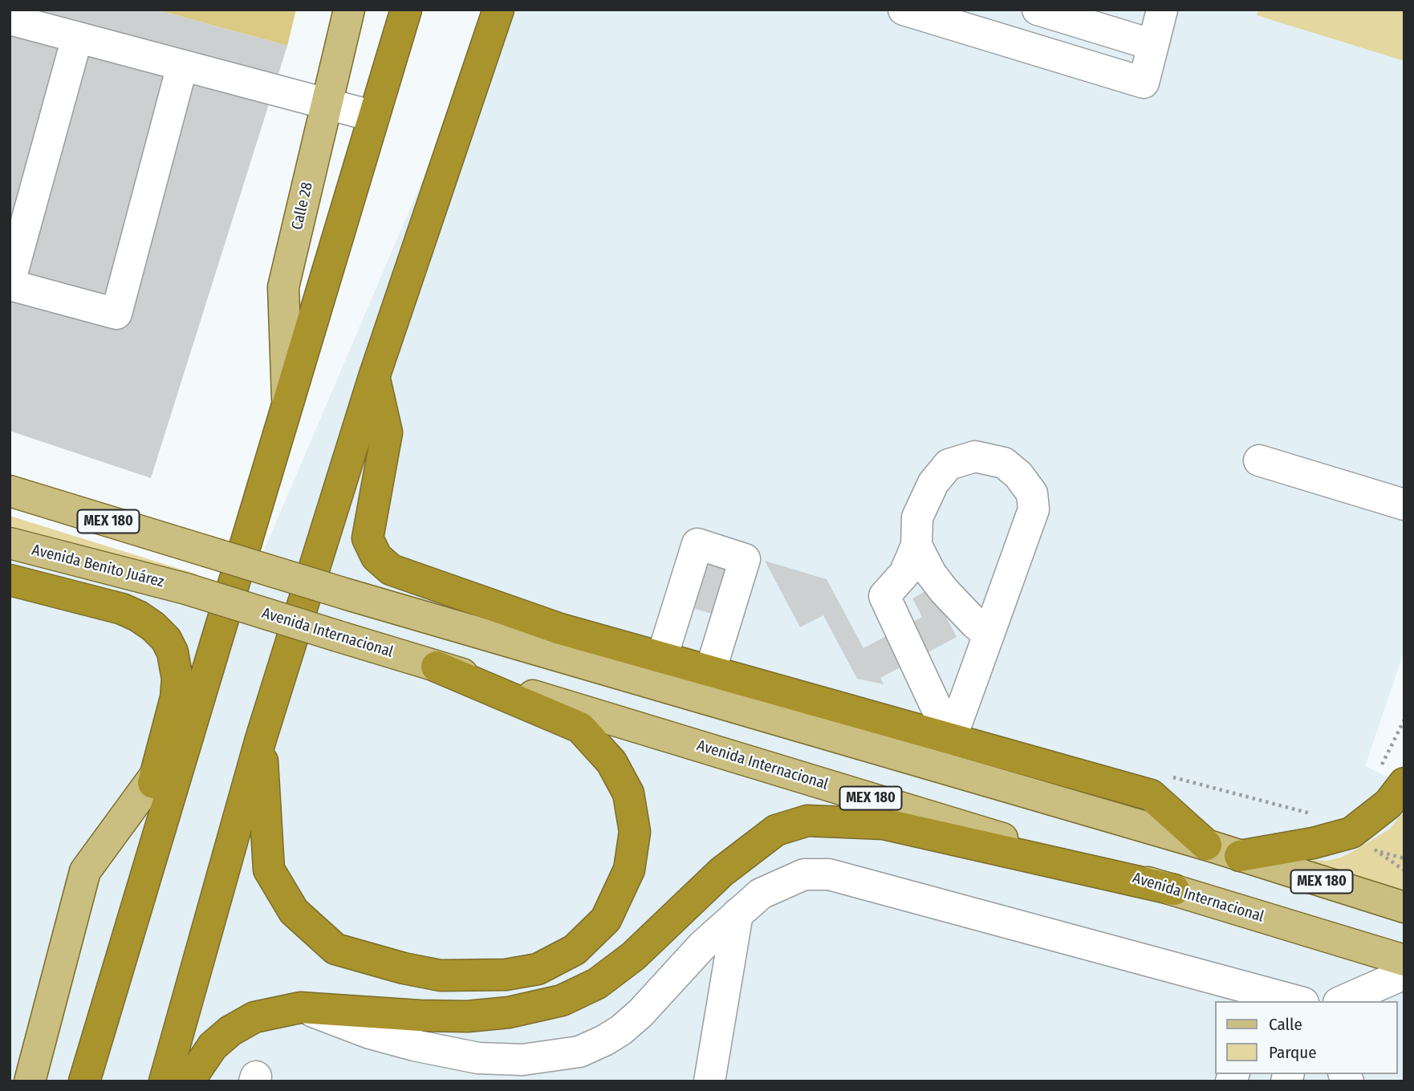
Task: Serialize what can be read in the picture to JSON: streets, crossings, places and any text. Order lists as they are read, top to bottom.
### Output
{
  "streets": {
    "main road": [
      "Calle 28",
      "MEX 180",
      "Avenida Benito Juárez",
      "Avenida Internacional"
    ]
  },
  "crossings": [
    ["Avenida Benito Juárez", "Avenida Internacional"]
  ],
  "legend": ["Calle", "Parque"]
}
